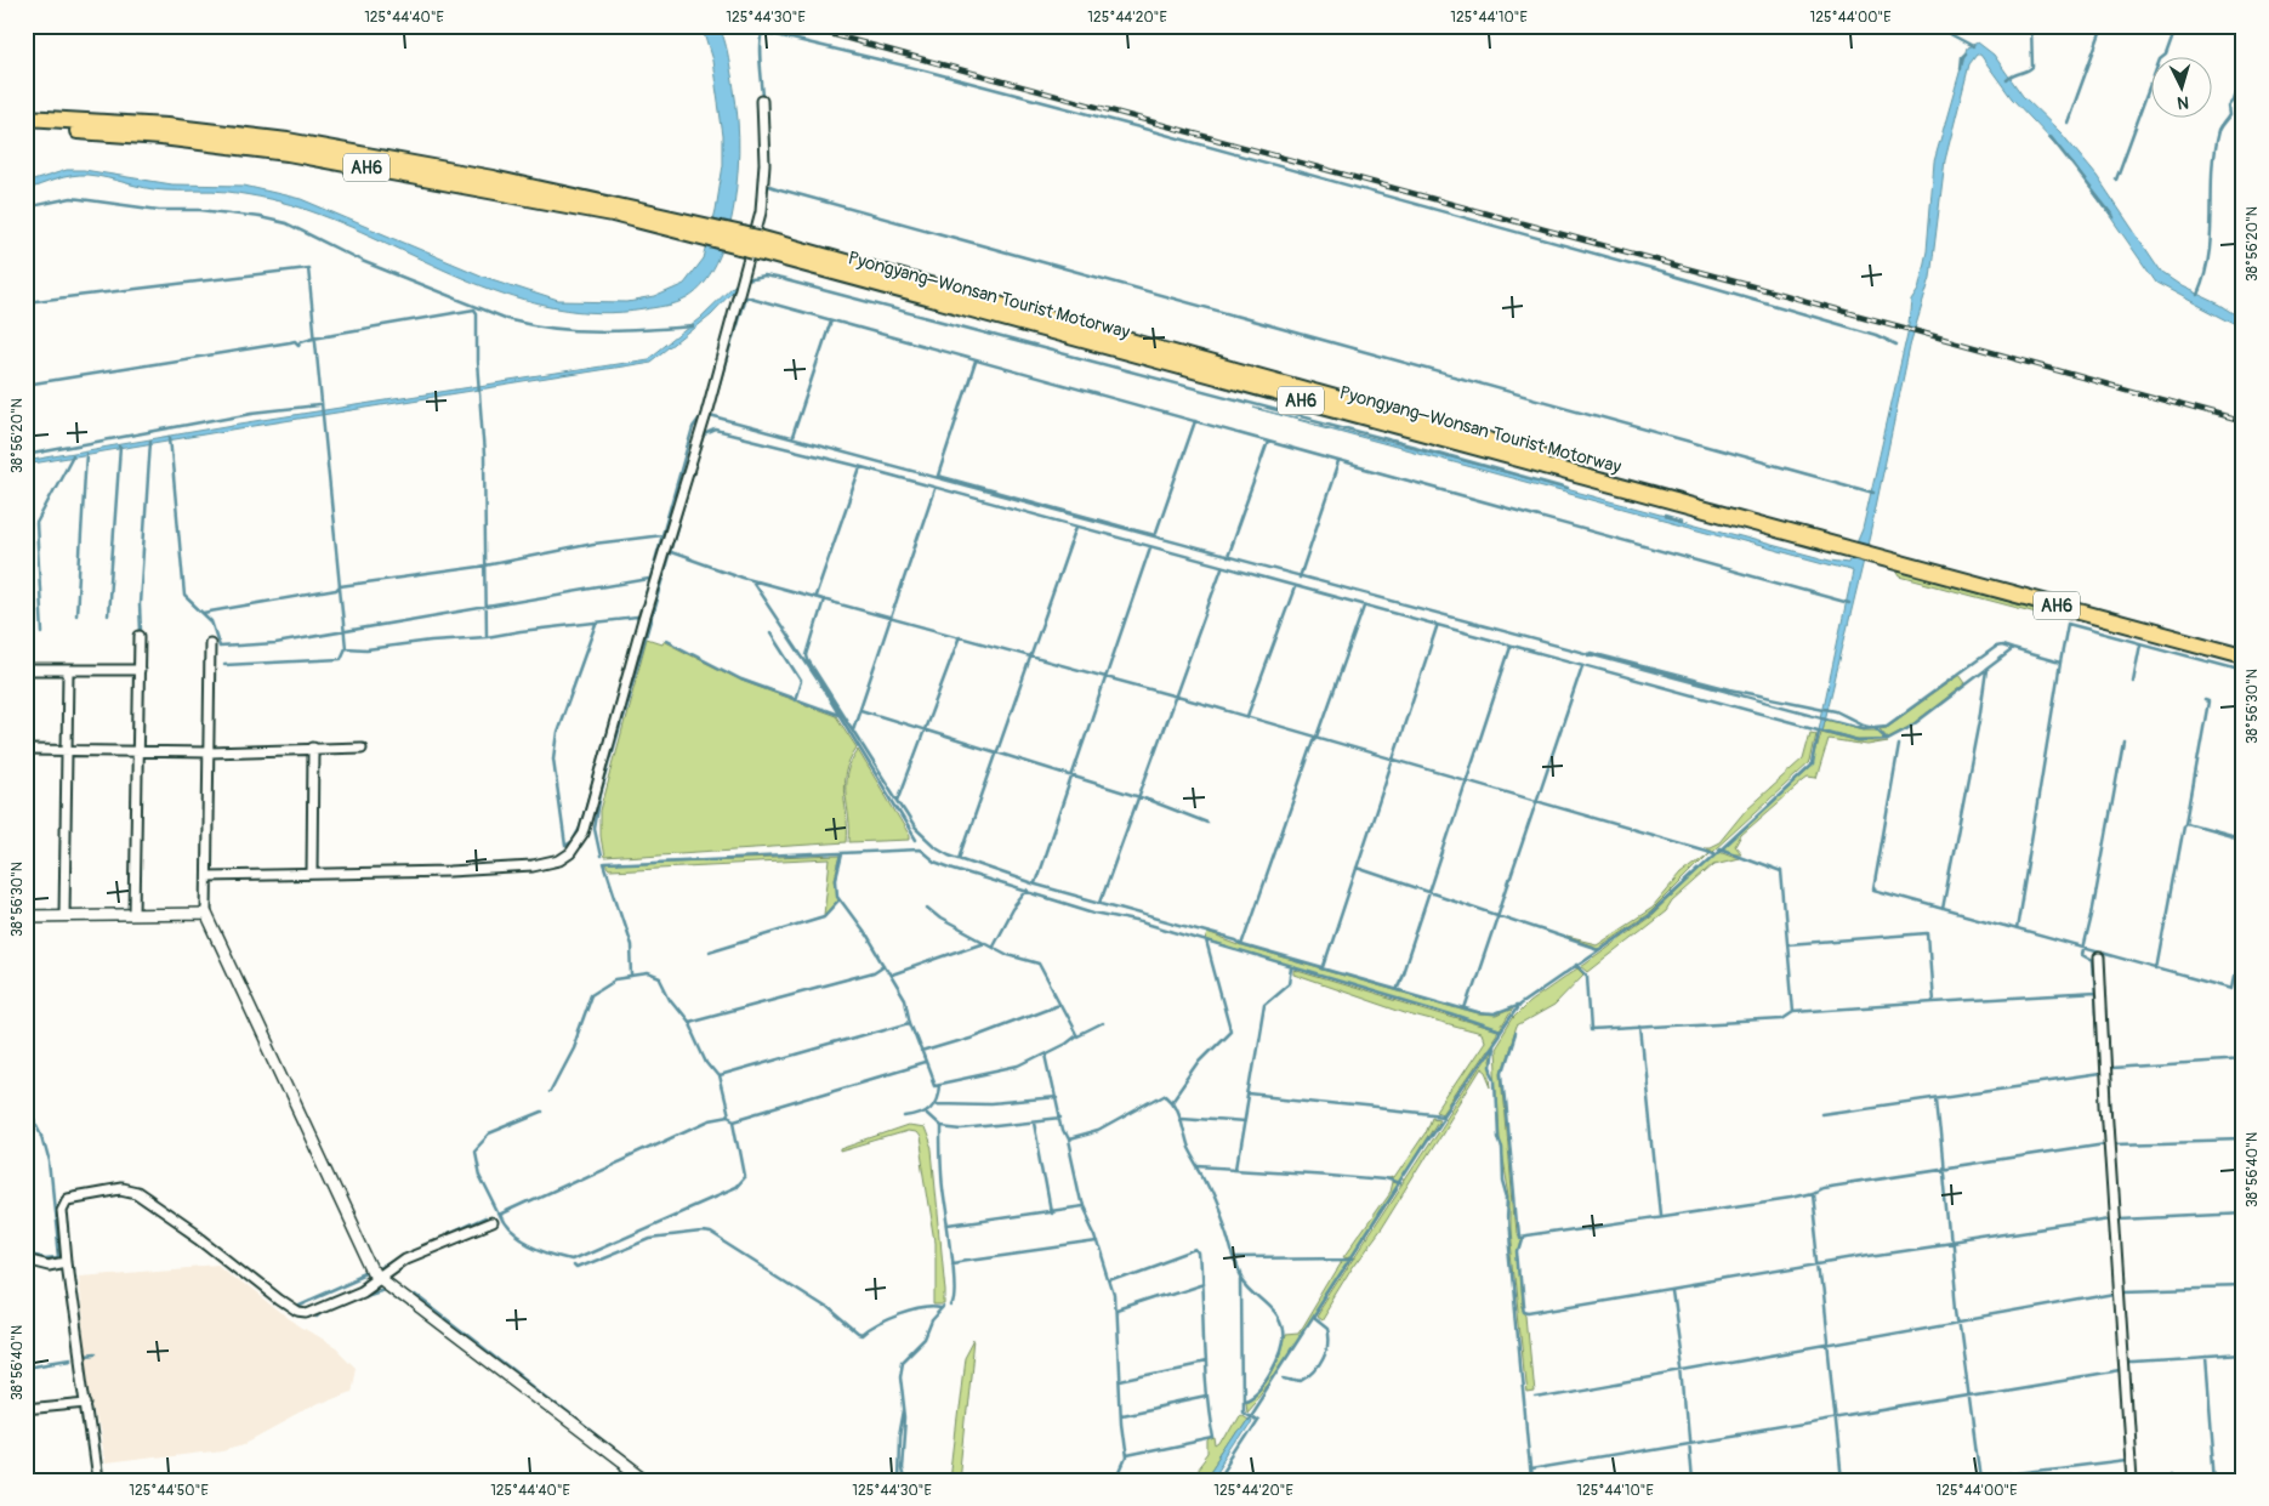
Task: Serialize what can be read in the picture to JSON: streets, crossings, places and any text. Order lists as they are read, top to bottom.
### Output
{
  "streets": {
    "highway": ["AH6", "Pyongyang–Wonsan Tourist Motorway"]
  },
  "north": "bottom",
  "coordinates": [
    "125°44'40\"E",
    "125°44'30\"E",
    "125°44'20\"E",
    "125°44'10\"E",
    "125°44'00\"E",
    "38°56'20\"N",
    "38°56'30\"N",
    "38°56'40\"N",
    "125°44'50\"E"
  ]
}
